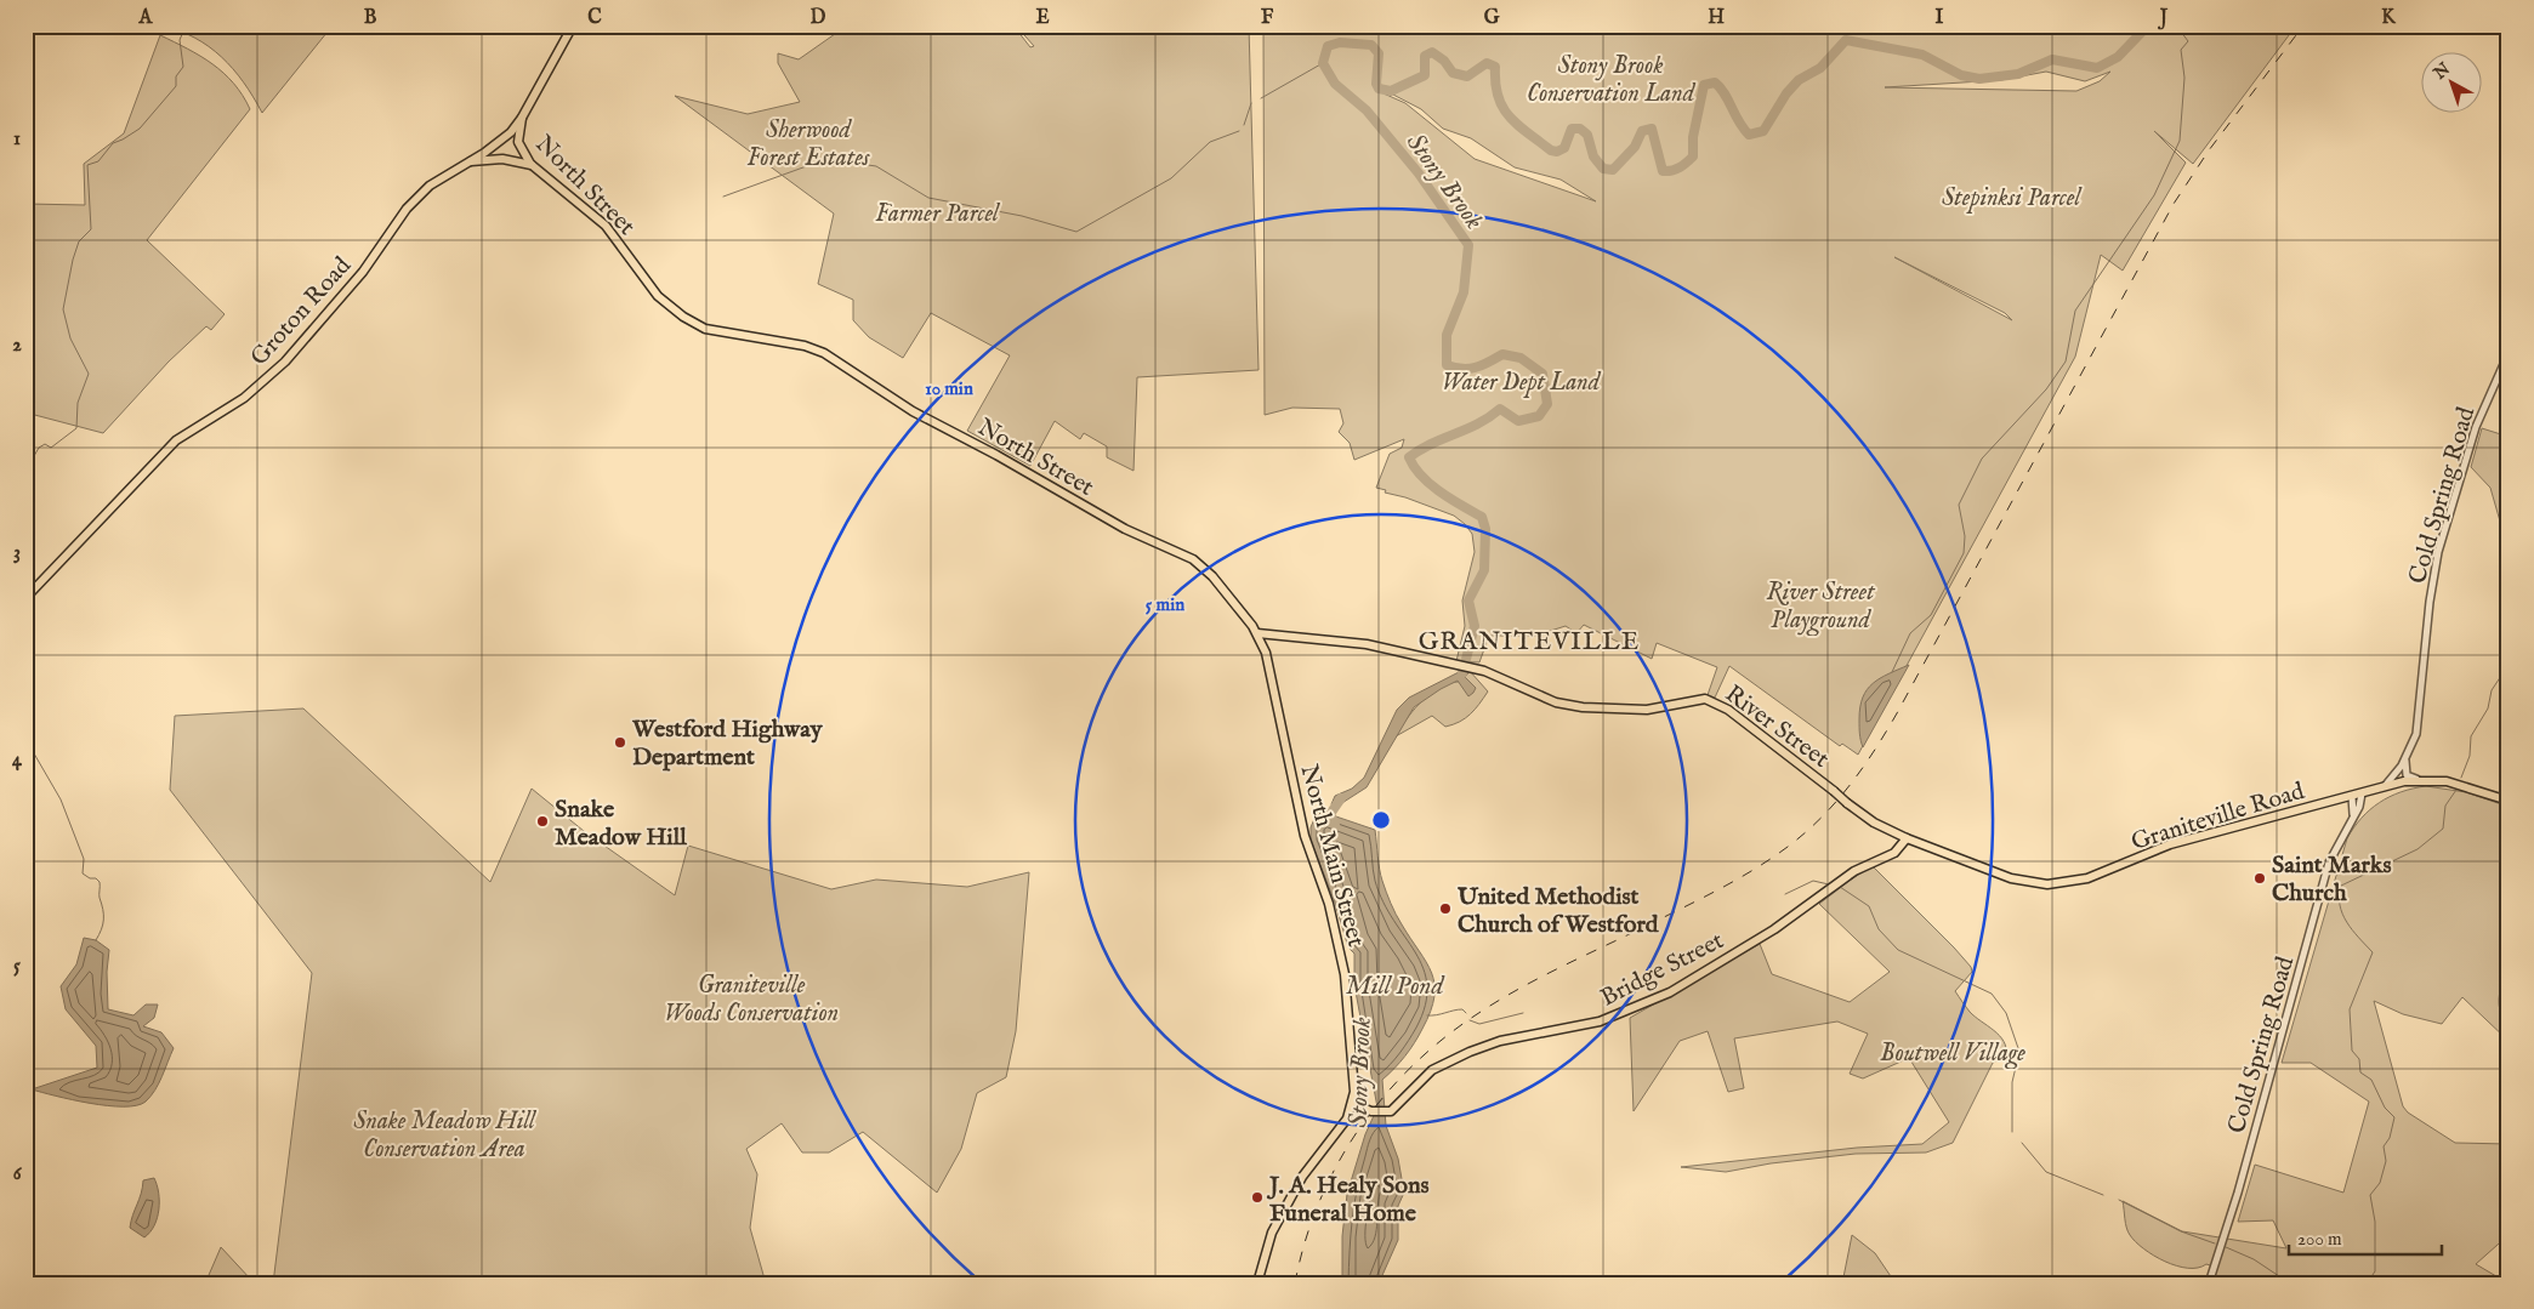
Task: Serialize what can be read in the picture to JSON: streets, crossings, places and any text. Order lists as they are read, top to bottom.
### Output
{
  "streets": {
    "main road": [
      "North Street",
      "Groton Road",
      "River Street",
      "Graniteville Road",
      "North Main Street",
      "Bridge Street"
    ],
    "street": ["Cold Spring Road"]
  },
  "crossings": [
    ["North Street", "Groton Road"],
    ["North Street", "River Street"],
    ["North Street", "North Main Street"],
    ["Cold Spring Road", "Graniteville Road"],
    ["River Street", "Graniteville Road"],
    ["River Street", "North Main Street"],
    ["River Street", "Bridge Street"],
    ["Graniteville Road", "Bridge Street"],
    ["North Main Street", "Bridge Street"]
  ],
  "districts": ["GRANITEVILLE"],
  "water": ["Stony Brook", "Mill Pond"],
  "parks": [
    "Stony Brook Conservation Land",
    "Sherwood Forest Estates",
    "Stepinksi Parcel",
    "Farmer Parcel",
    "Water Dept Land",
    "River Street Playground",
    "Graniteville Woods Conservation",
    "Boutwell Village",
    "Snake Meadow Hill Conservation Area"
  ],
  "places": [
    "Westford Highway Department",
    "Snake Meadow Hill",
    "Saint Marks Church",
    "United Methodist Church of Westford",
    "J. A. Healy Sons Funeral Home"
  ],
  "scale_bar": "200 m",
  "north": "top left",
  "grid": {
    "columns": [
      "A",
      "B",
      "C",
      "D",
      "E",
      "F",
      "G",
      "H",
      "I",
      "J",
      "K"
    ],
    "rows": [
      "1",
      "2",
      "3",
      "4",
      "5",
      "6"
    ]
  },
  "rings": ["10 min", "5 min"]
}
